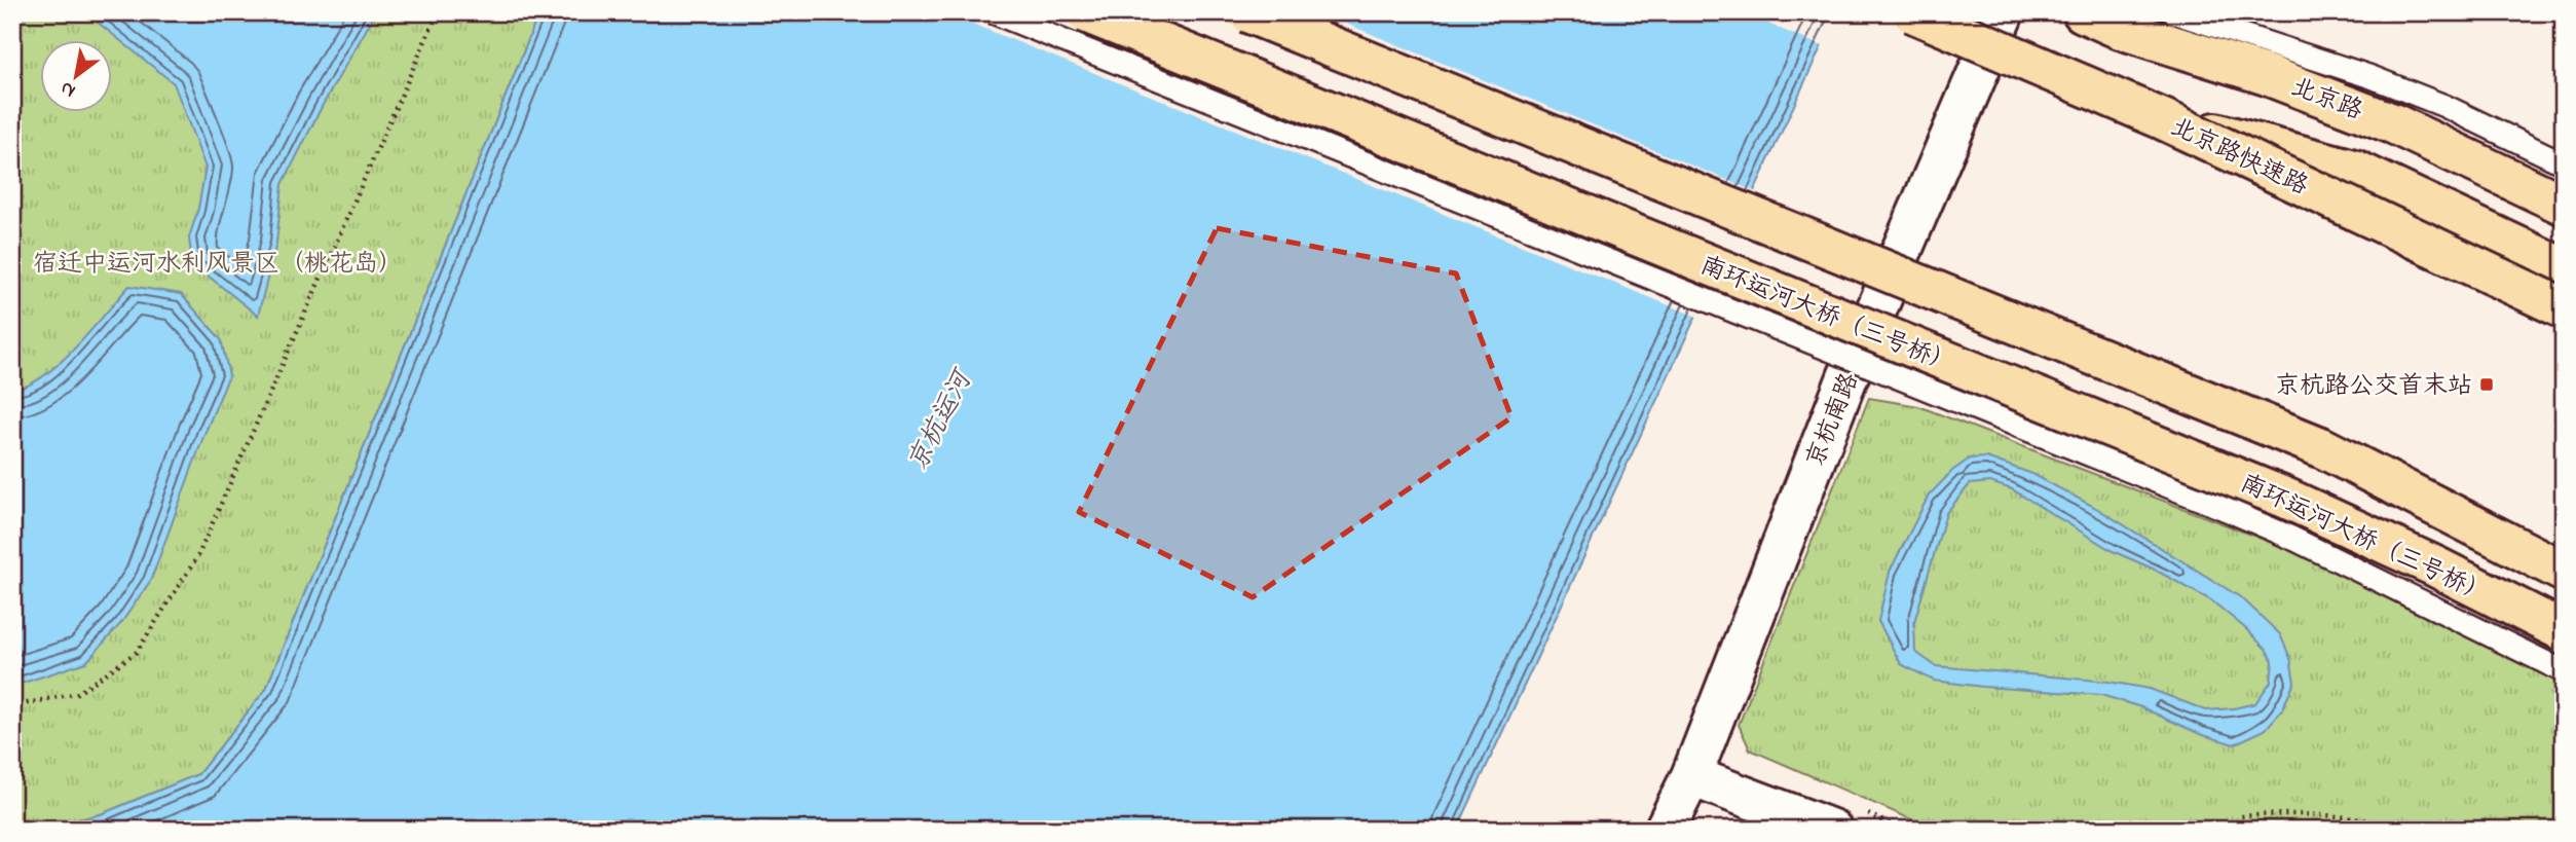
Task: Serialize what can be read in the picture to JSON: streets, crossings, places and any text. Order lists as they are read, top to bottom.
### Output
{
  "streets": {
    "main road": ["北京路", "北京路快速路", "南环运河大桥（三号桥）"],
    "street": ["京杭南路"]
  },
  "water": ["京杭运河"],
  "parks": ["宿迁中运河水利风景区（桃花岛）"],
  "places": {
    "transit": ["京杭路公交首末站"]
  },
  "north": "bottom left"
}
